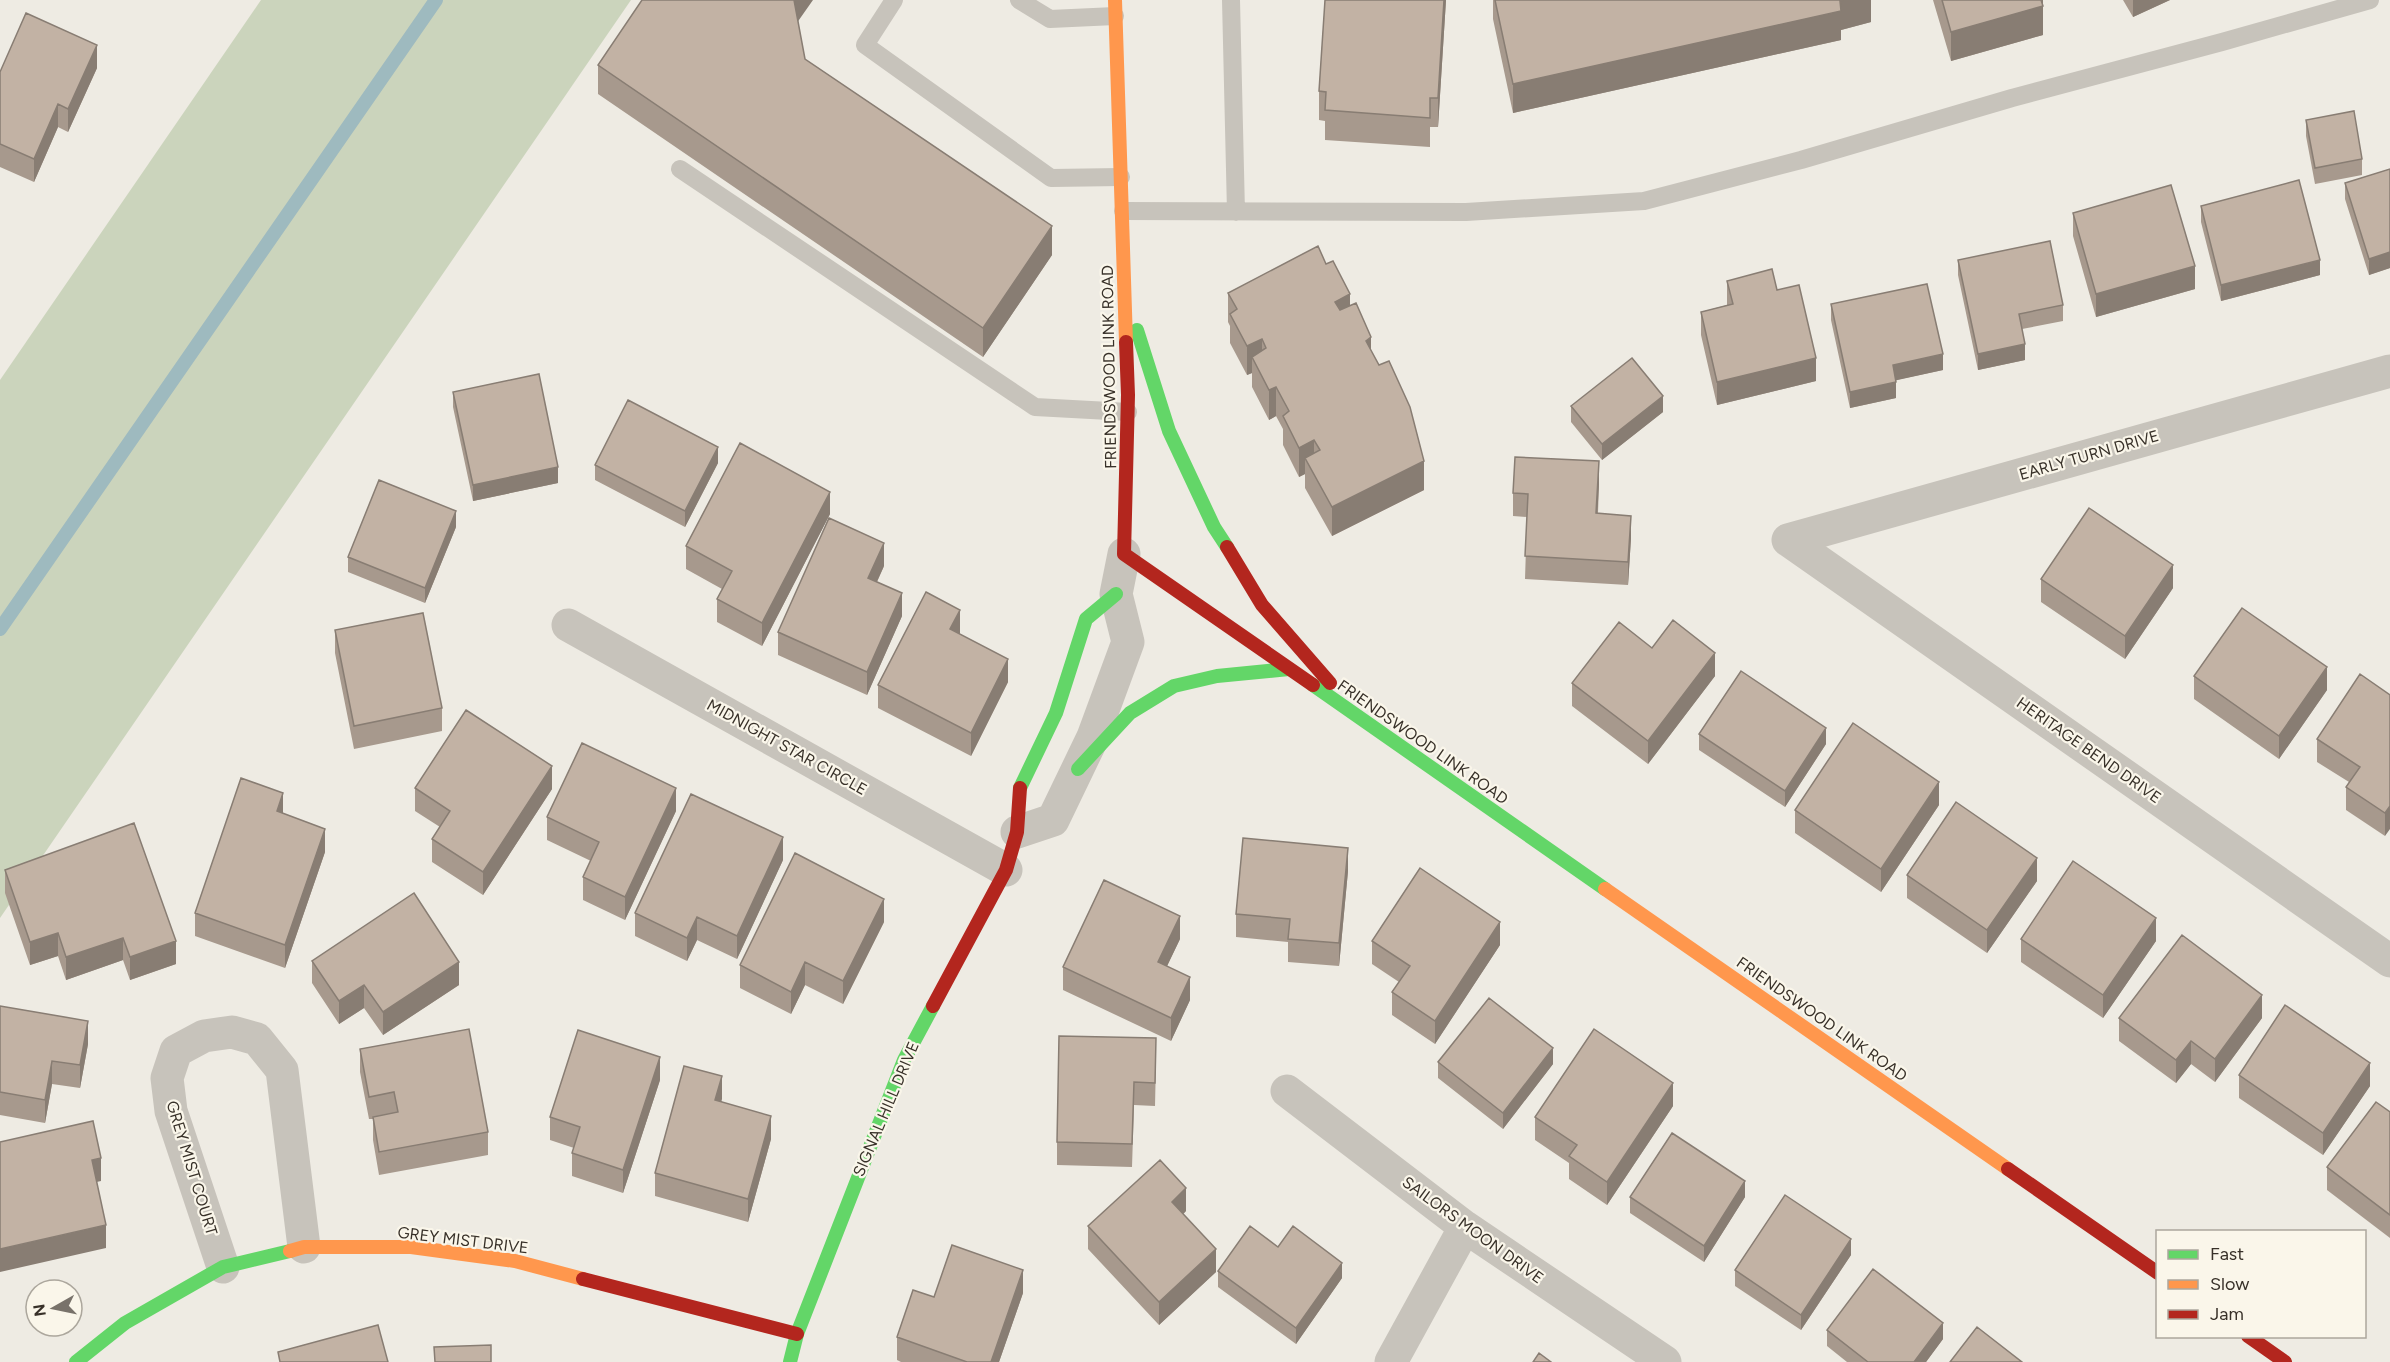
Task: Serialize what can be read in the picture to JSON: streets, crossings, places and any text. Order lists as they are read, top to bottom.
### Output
{
  "streets": {
    "street": [
      "FRIENDSWOOD LINK ROAD",
      "EARLY TURN DRIVE",
      "MIDNIGHT STAR CIRCLE",
      "HERITAGE BEND DRIVE",
      "SIGNAL HILL DRIVE",
      "GREY MIST COURT",
      "SAILORS MOON DRIVE",
      "GREY MIST DRIVE"
    ]
  },
  "crossings": [
    ["EARLY TURN DRIVE", "HERITAGE BEND DRIVE"],
    ["MIDNIGHT STAR CIRCLE", "SIGNAL HILL DRIVE"],
    ["SIGNAL HILL DRIVE", "GREY MIST DRIVE"],
    ["GREY MIST COURT", "GREY MIST DRIVE"]
  ],
  "legend": ["Fast", "Slow", "Jam"],
  "north": "left"
}
